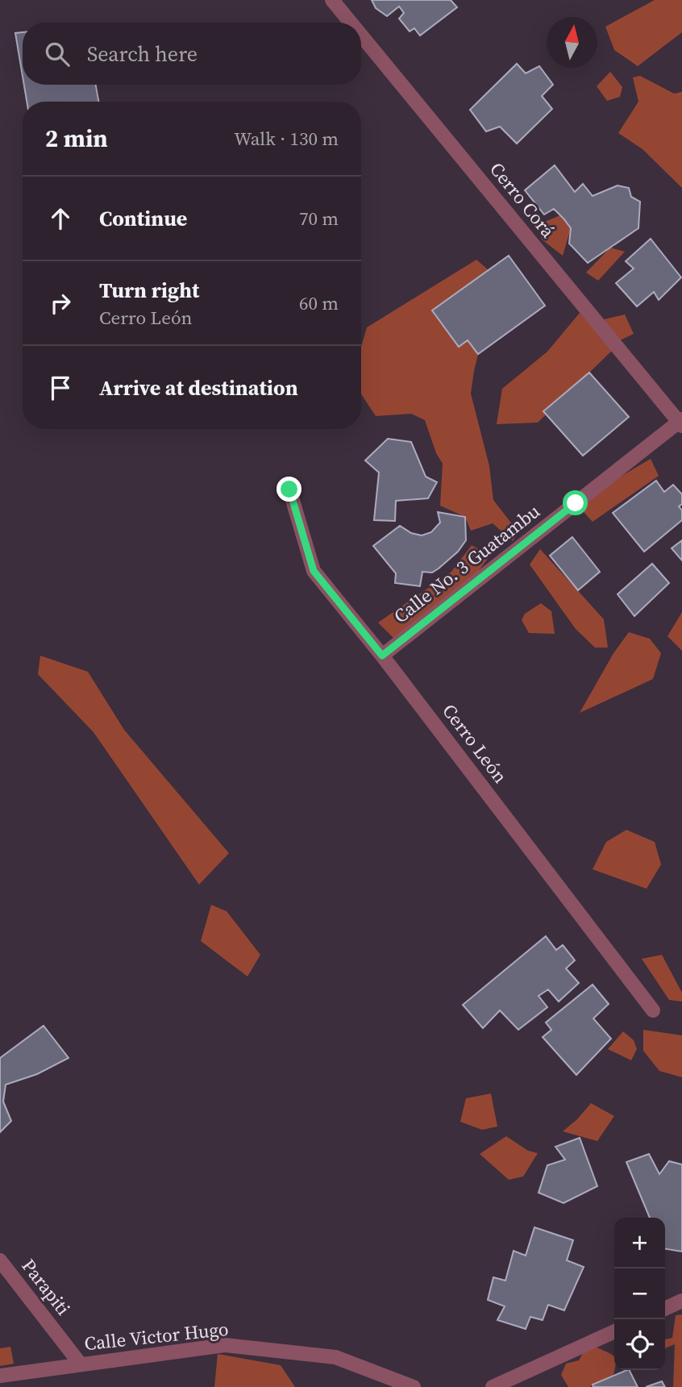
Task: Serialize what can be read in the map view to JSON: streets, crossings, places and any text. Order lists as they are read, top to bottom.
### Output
{
  "streets": {
    "street": [
      "Cerro Corá",
      "Calle No. 3 Guatambu",
      "Cerro León",
      "Parapiti",
      "Calle Victor Hugo"
    ]
  },
  "crossings": [
    ["Cerro Corá", "Calle No. 3 Guatambu"],
    ["Calle No. 3 Guatambu", "Cerro León"],
    ["Parapiti", "Calle Victor Hugo"]
  ],
  "north": "top",
  "page": {
    "search": "Search here",
    "heading": ["2 min", "Walk · 130 m"],
    "list": [
      ["Continue", "70 m"],
      ["Turn right", "Cerro León", "60 m"],
      "Arrive at destination"
    ],
    "map_buttons": ["+", "−"]
  }
}
